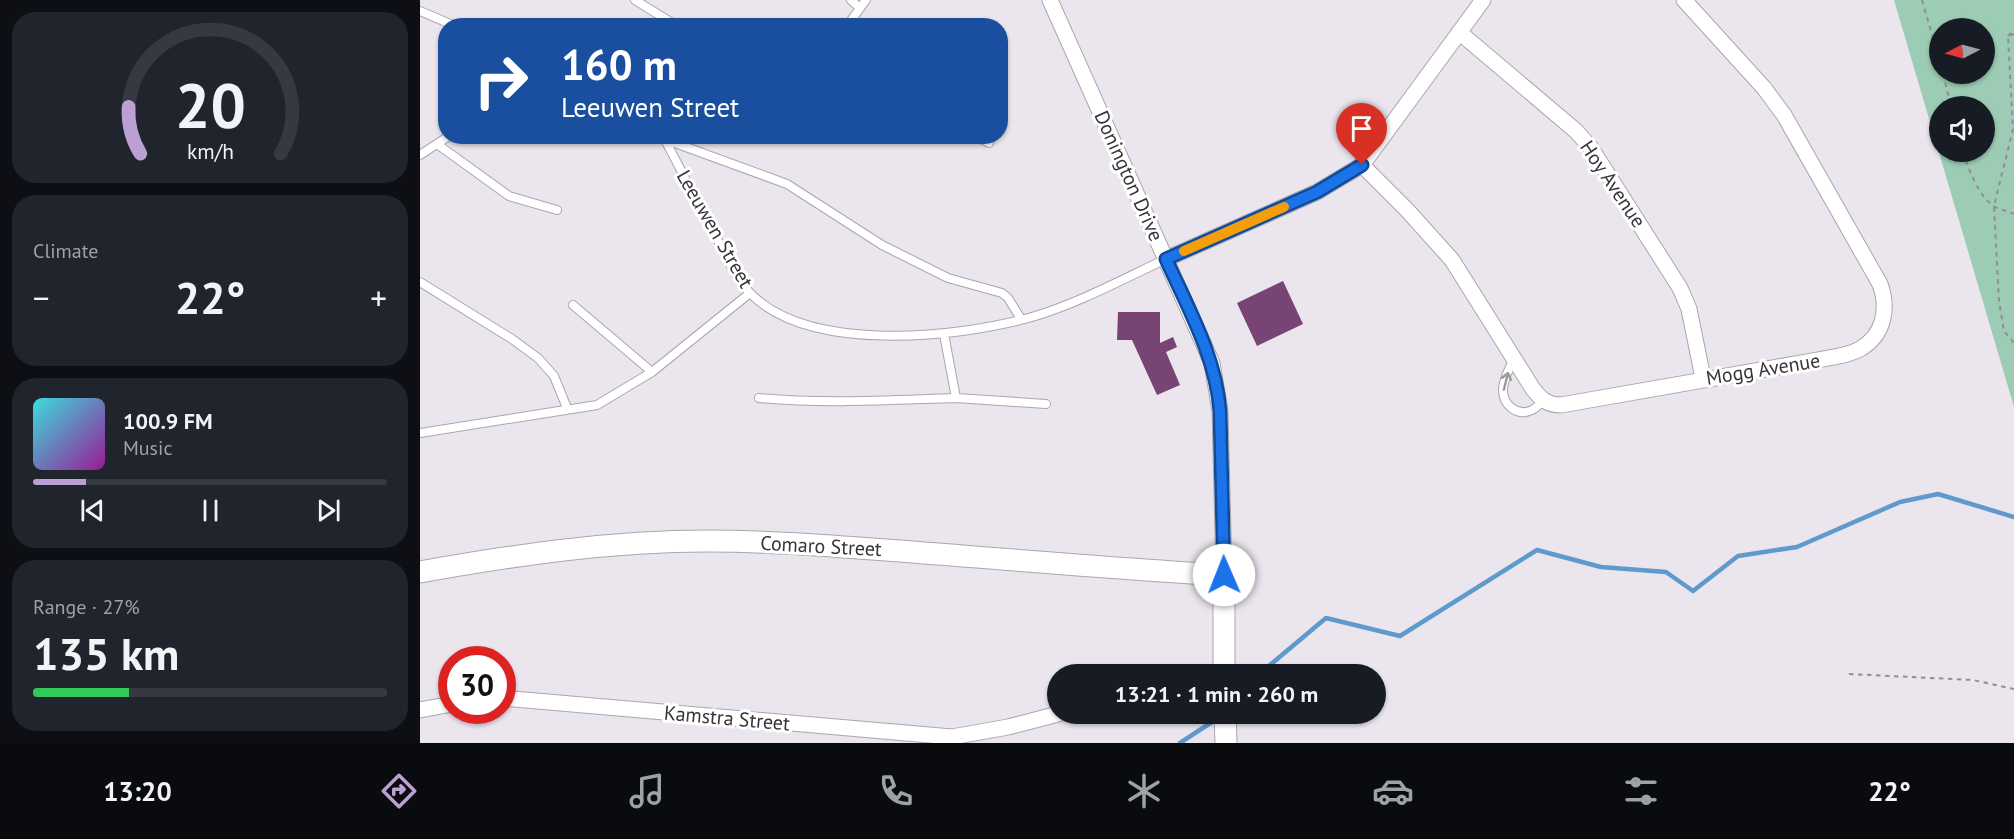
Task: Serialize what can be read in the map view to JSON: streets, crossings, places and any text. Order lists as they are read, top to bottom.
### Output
{
  "streets": {
    "street": [
      "Donington Drive",
      "Hoy Avenue",
      "Leeuwen Street",
      "Mogg Avenue",
      "Comaro Street",
      "Kamstra Street"
    ]
  },
  "crossings": [
    ["Donington Drive", "Leeuwen Street"],
    ["Donington Drive", "Comaro Street"],
    ["Hoy Avenue", "Leeuwen Street"],
    ["Hoy Avenue", "Mogg Avenue"]
  ],
  "north": "left",
  "page": {
    "turn": ["160 m", "Leeuwen Street"],
    "tile": [
      "Climate",
      ["Range · 27%", "135 km"]
    ],
    "heat": ["−", "22°", "+"],
    "song": ["100.9 FM", "Music"],
    "limit": "30",
    "trip": "13:21 · 1 min · 260 m",
    "tabs": ["13:20", "22°"],
    "gauge": ["20", "km/h"]
  }
}
